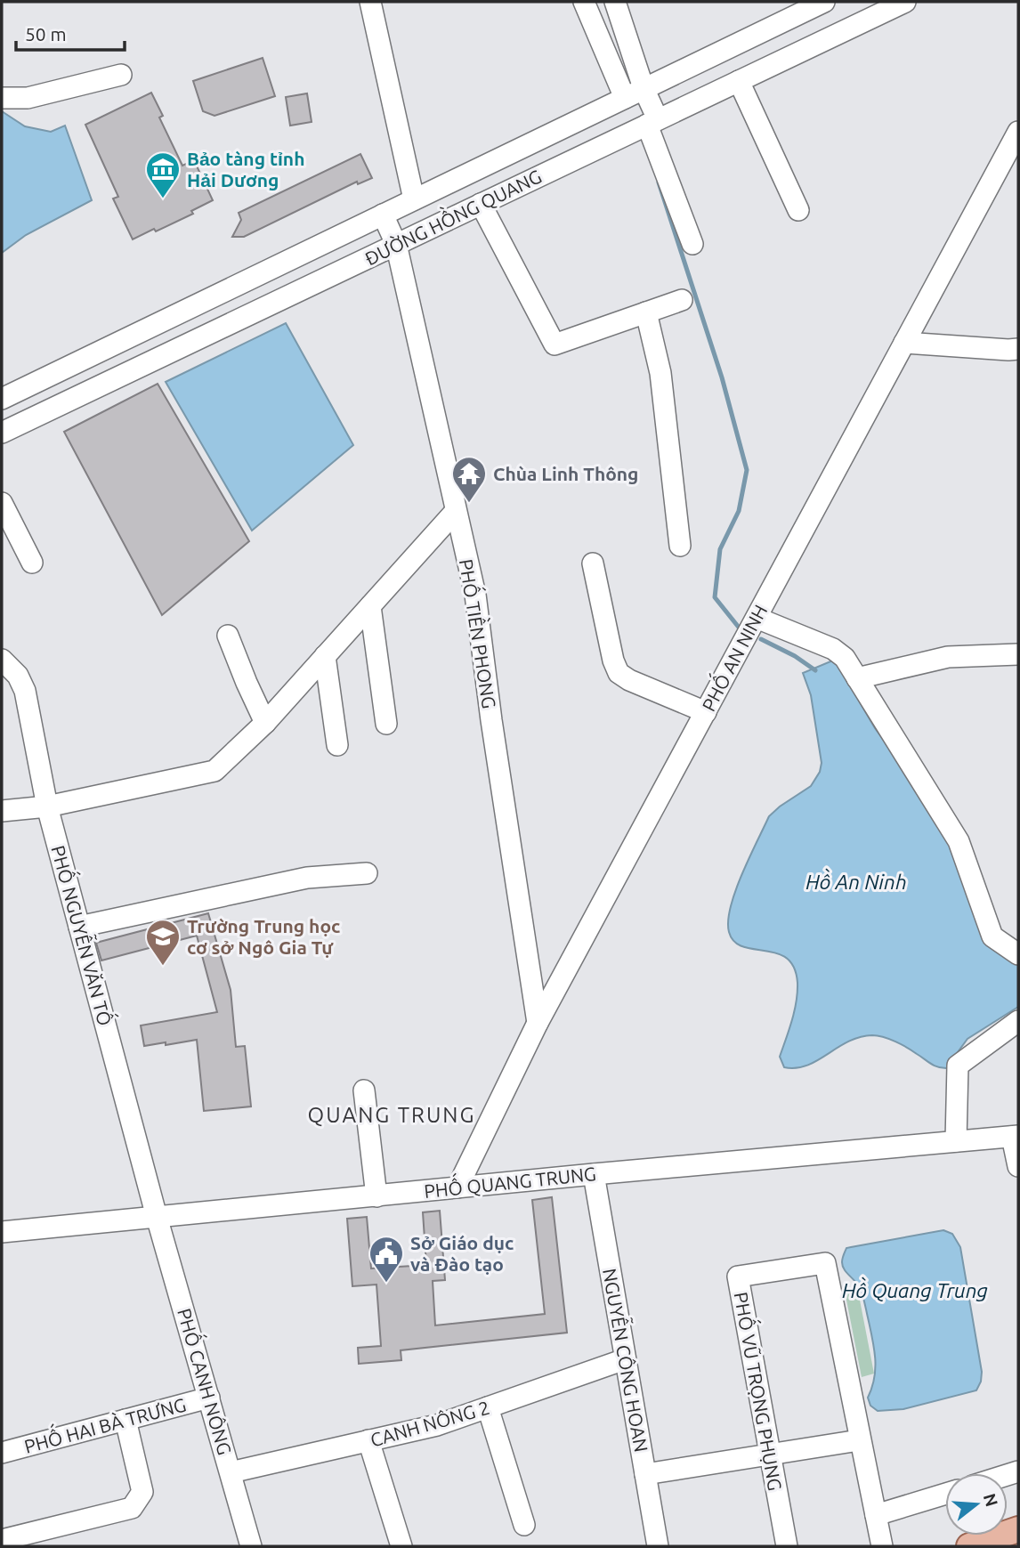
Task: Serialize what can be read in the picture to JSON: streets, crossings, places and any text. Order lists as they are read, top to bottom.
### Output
{
  "streets": {
    "street": [
      "ĐƯỜNG HỒNG QUANG",
      "PHỐ TIỀN PHONG",
      "PHỐ AN NINH",
      "PHỐ NGUYỄN VĂN TỐ",
      "PHỐ QUANG TRUNG",
      "NGUYỄN CÔNG HOAN",
      "PHỐ CANH NÔNG",
      "PHỐ VŨ TRỌNG PHỤNG",
      "CANH NÔNG 2",
      "PHỐ HAI BÀ TRƯNG"
    ]
  },
  "crossings": [
    ["ĐƯỜNG HỒNG QUANG", "PHỐ TIỀN PHONG"],
    ["PHỐ TIỀN PHONG", "PHỐ AN NINH"],
    ["PHỐ AN NINH", "PHỐ QUANG TRUNG"],
    ["PHỐ NGUYỄN VĂN TỐ", "PHỐ QUANG TRUNG"],
    ["PHỐ NGUYỄN VĂN TỐ", "PHỐ CANH NÔNG"],
    ["PHỐ QUANG TRUNG", "NGUYỄN CÔNG HOAN"],
    ["PHỐ QUANG TRUNG", "PHỐ CANH NÔNG"],
    ["NGUYỄN CÔNG HOAN", "CANH NÔNG 2"],
    ["PHỐ CANH NÔNG", "CANH NÔNG 2"],
    ["PHỐ CANH NÔNG", "PHỐ HAI BÀ TRƯNG"]
  ],
  "districts": ["QUANG TRUNG"],
  "water": ["Hồ An Ninh", "Hồ Quang Trung"],
  "places": {
    "museum": ["Bảo tàng tỉnh Hải Dương"],
    "temple": ["Chùa Linh Thông"],
    "school or university": ["Trường Trung học cơ sở Ngô Gia Tự"],
    "public building": ["Sở Giáo dục và Đào tạo"]
  },
  "scale_bar": "50 m",
  "north": "right"
}
